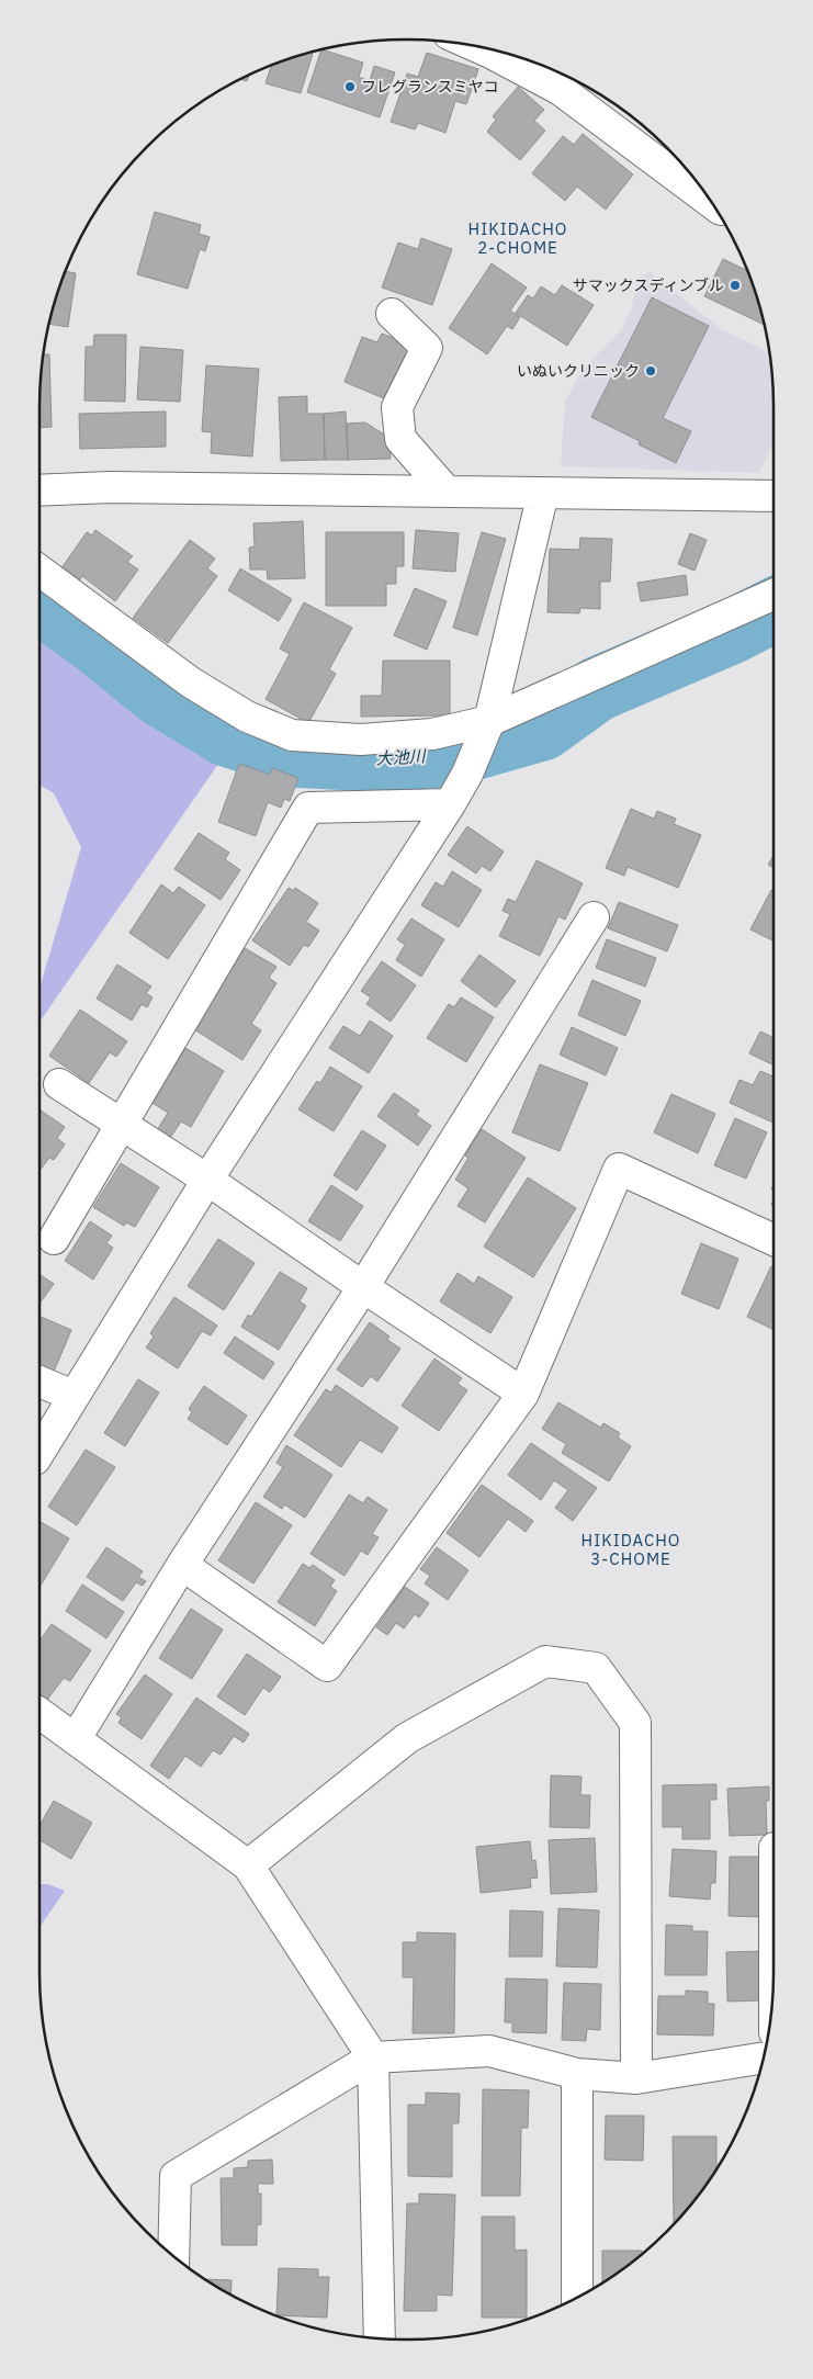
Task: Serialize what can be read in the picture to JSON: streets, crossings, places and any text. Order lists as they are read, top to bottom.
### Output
{
  "districts": ["HIKIDACHO 2-CHOME", "HIKIDACHO 3-CHOME"],
  "water": ["大池川"],
  "places": ["フレグランスミヤコ", "サマックスディンブル", "いぬいクリニック"]
}
